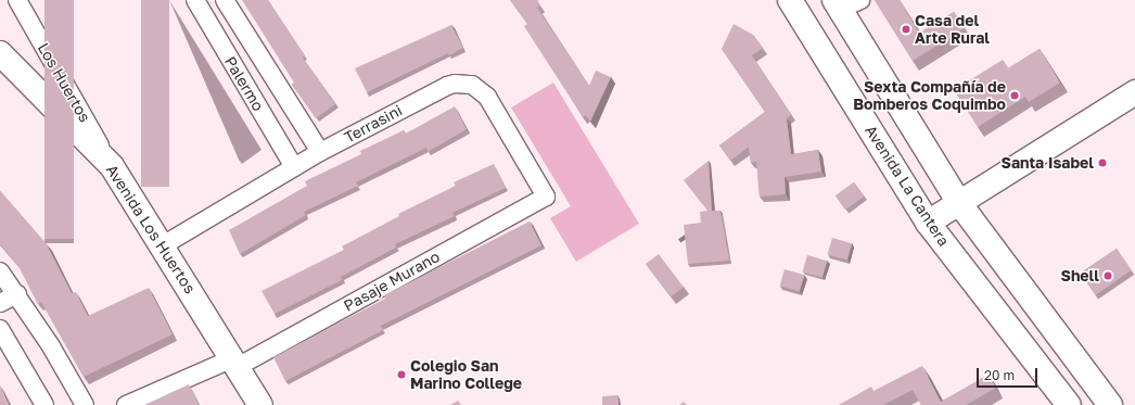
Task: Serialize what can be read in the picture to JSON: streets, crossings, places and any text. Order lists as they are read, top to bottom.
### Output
{
  "streets": {
    "main road": ["Avenida La Cantera", "Avenida Los Huertos"],
    "street": [
      "Los Huertos",
      "Palermo",
      "Terrasini",
      "Pasaje Murano"
    ]
  },
  "crossings": [
    ["Los Huertos", "Avenida Los Huertos"],
    ["Palermo", "Terrasini"],
    ["Terrasini", "Avenida Los Huertos"],
    ["Terrasini", "Pasaje Murano"],
    ["Avenida Los Huertos", "Pasaje Murano"]
  ],
  "places": [
    "Casa del Arte Rural",
    "Sexta Compañía de Bomberos Coquimbo",
    "Santa Isabel",
    "Shell",
    "Colegio San Marino College"
  ],
  "scale_bar": "20 m"
}
